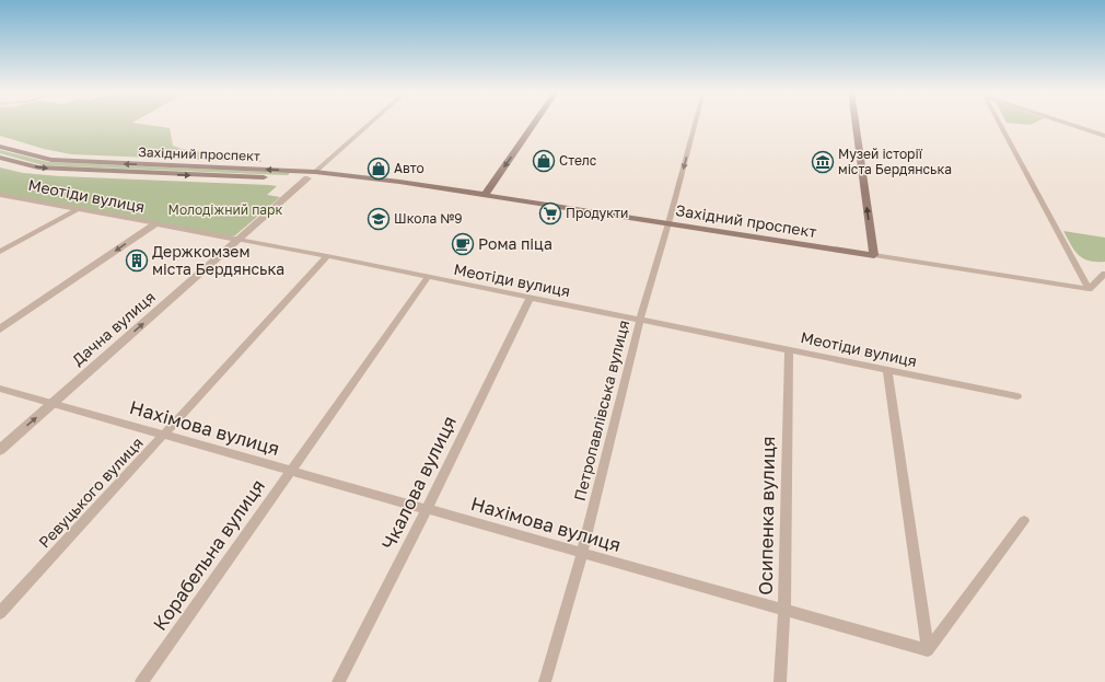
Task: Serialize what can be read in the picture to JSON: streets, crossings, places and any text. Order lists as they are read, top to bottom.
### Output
{
  "streets": {
    "main road": ["Західний проспект"],
    "street": [
      "Меотіди вулиця",
      "Дачна вулиця",
      "Петропавлівська вулиця",
      "Нахімова вулиця",
      "Чкалова вулиця",
      "Ревуцького вулиця",
      "Осипенка вулиця",
      "Корабельна вулиця"
    ]
  },
  "crossings": [
    ["Західний проспект", "Дачна вулиця"],
    ["Західний проспект", "Петропавлівська вулиця"],
    ["Меотіди вулиця", "Дачна вулиця"],
    ["Меотіди вулиця", "Петропавлівська вулиця"],
    ["Меотіди вулиця", "Чкалова вулиця"],
    ["Меотіди вулиця", "Ревуцького вулиця"],
    ["Меотіди вулиця", "Осипенка вулиця"],
    ["Меотіди вулиця", "Корабельна вулиця"],
    ["Дачна вулиця", "Нахімова вулиця"],
    ["Петропавлівська вулиця", "Нахімова вулиця"],
    ["Нахімова вулиця", "Чкалова вулиця"],
    ["Нахімова вулиця", "Ревуцького вулиця"],
    ["Нахімова вулиця", "Осипенка вулиця"],
    ["Нахімова вулиця", "Корабельна вулиця"]
  ],
  "parks": ["Молодіжний парк"],
  "places": {
    "shop": ["Стелс", "Авто"],
    "museum": ["Музей історії міста Бердянська"],
    "supermarket": ["Продукти"],
    "school or university": ["Школа №9"],
    "cafe": ["Рома піца"],
    "building": ["Держкомзем міста Бердянська"]
  }
}
